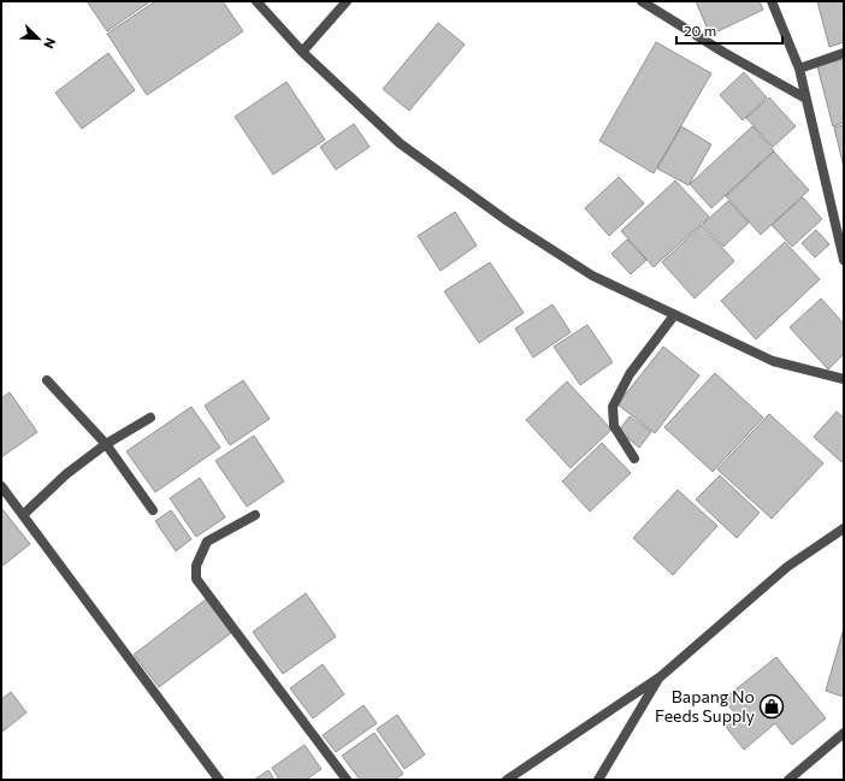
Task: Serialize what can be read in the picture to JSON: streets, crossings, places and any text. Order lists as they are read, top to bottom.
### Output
{
  "places": {
    "shop": ["Bapang No Feeds Supply"]
  },
  "scale_bar": "20 m",
  "north": "bottom right"
}
